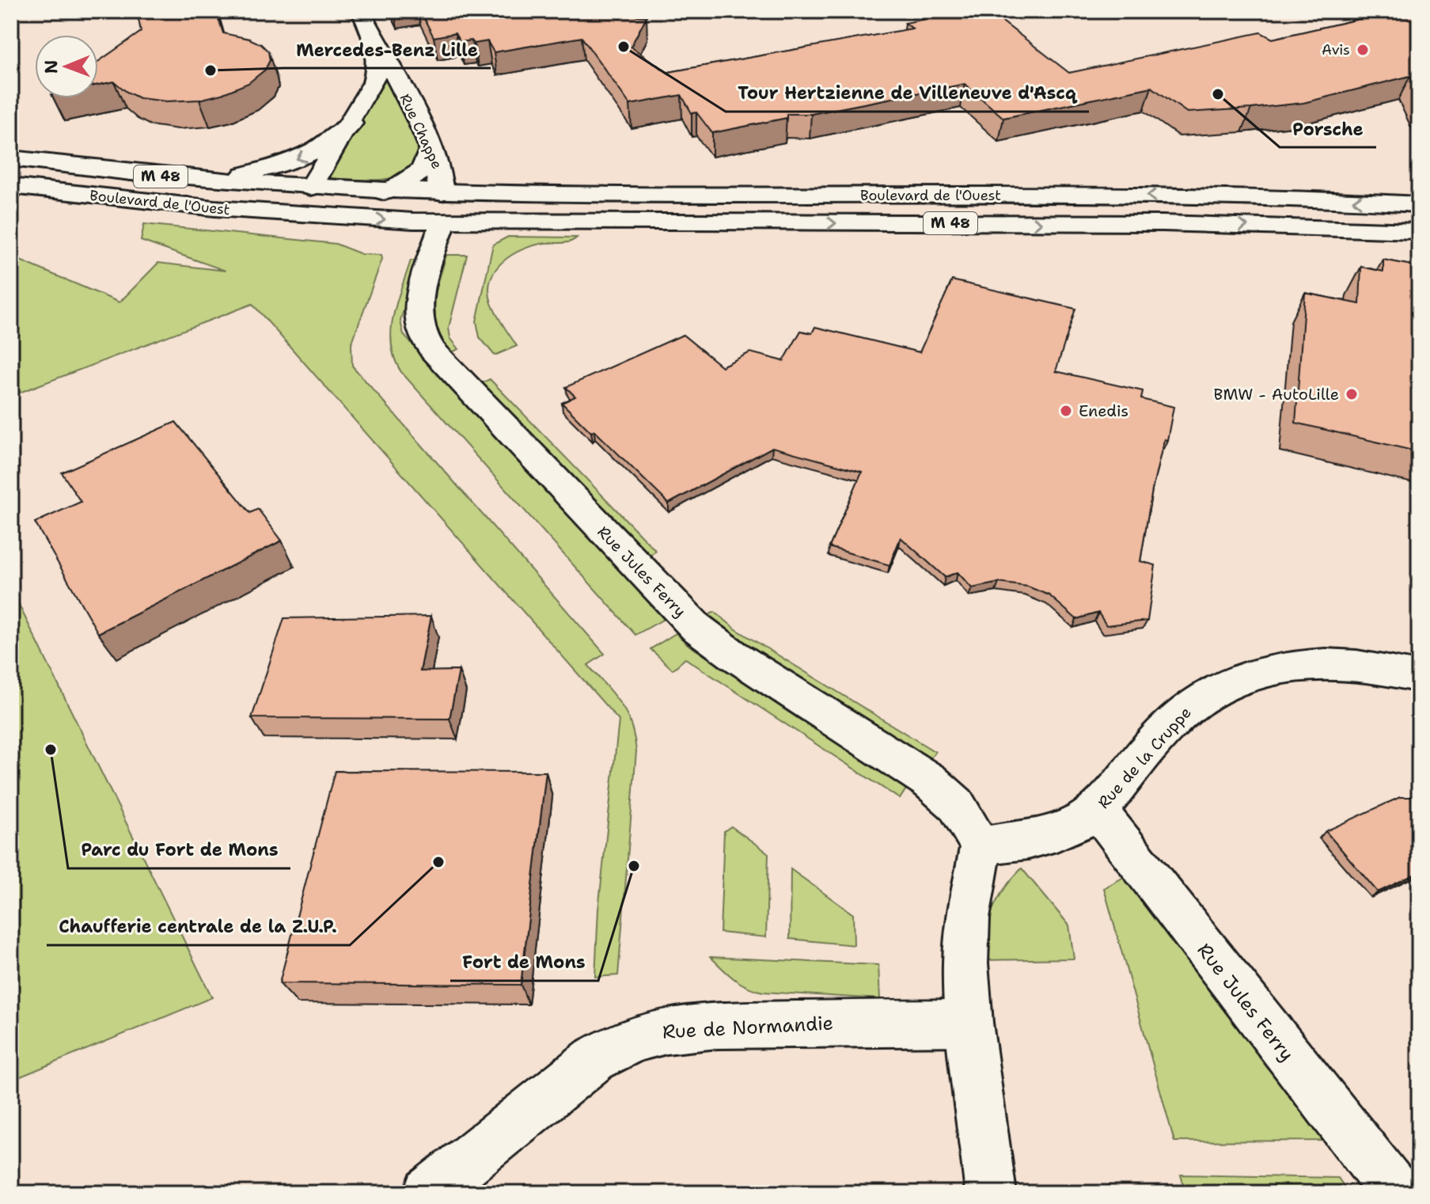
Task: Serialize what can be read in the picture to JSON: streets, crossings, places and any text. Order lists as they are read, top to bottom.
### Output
{
  "streets": {
    "main road": [
      "Rue Chappe",
      "M 48",
      "Boulevard de l'Ouest",
      "Rue Jules Ferry",
      "Rue de la Cruppe",
      "Rue de Normandie"
    ]
  },
  "crossings": [
    ["Rue Chappe", "Boulevard de l'Ouest"],
    ["Rue Chappe", "Rue Jules Ferry"],
    ["Boulevard de l'Ouest", "Rue Jules Ferry"],
    ["Rue Jules Ferry", "Rue de la Cruppe"]
  ],
  "places": [
    "Tour Hertzienne de Villeneuve d'Ascq",
    "Avis",
    "Mercedes-Benz Lille",
    "Porsche",
    "BMW - AutoLille",
    "Enedis",
    "Parc du Fort de Mons",
    "Chaufferie centrale de la Z.U.P.",
    "Fort de Mons"
  ],
  "north": "left"
}
